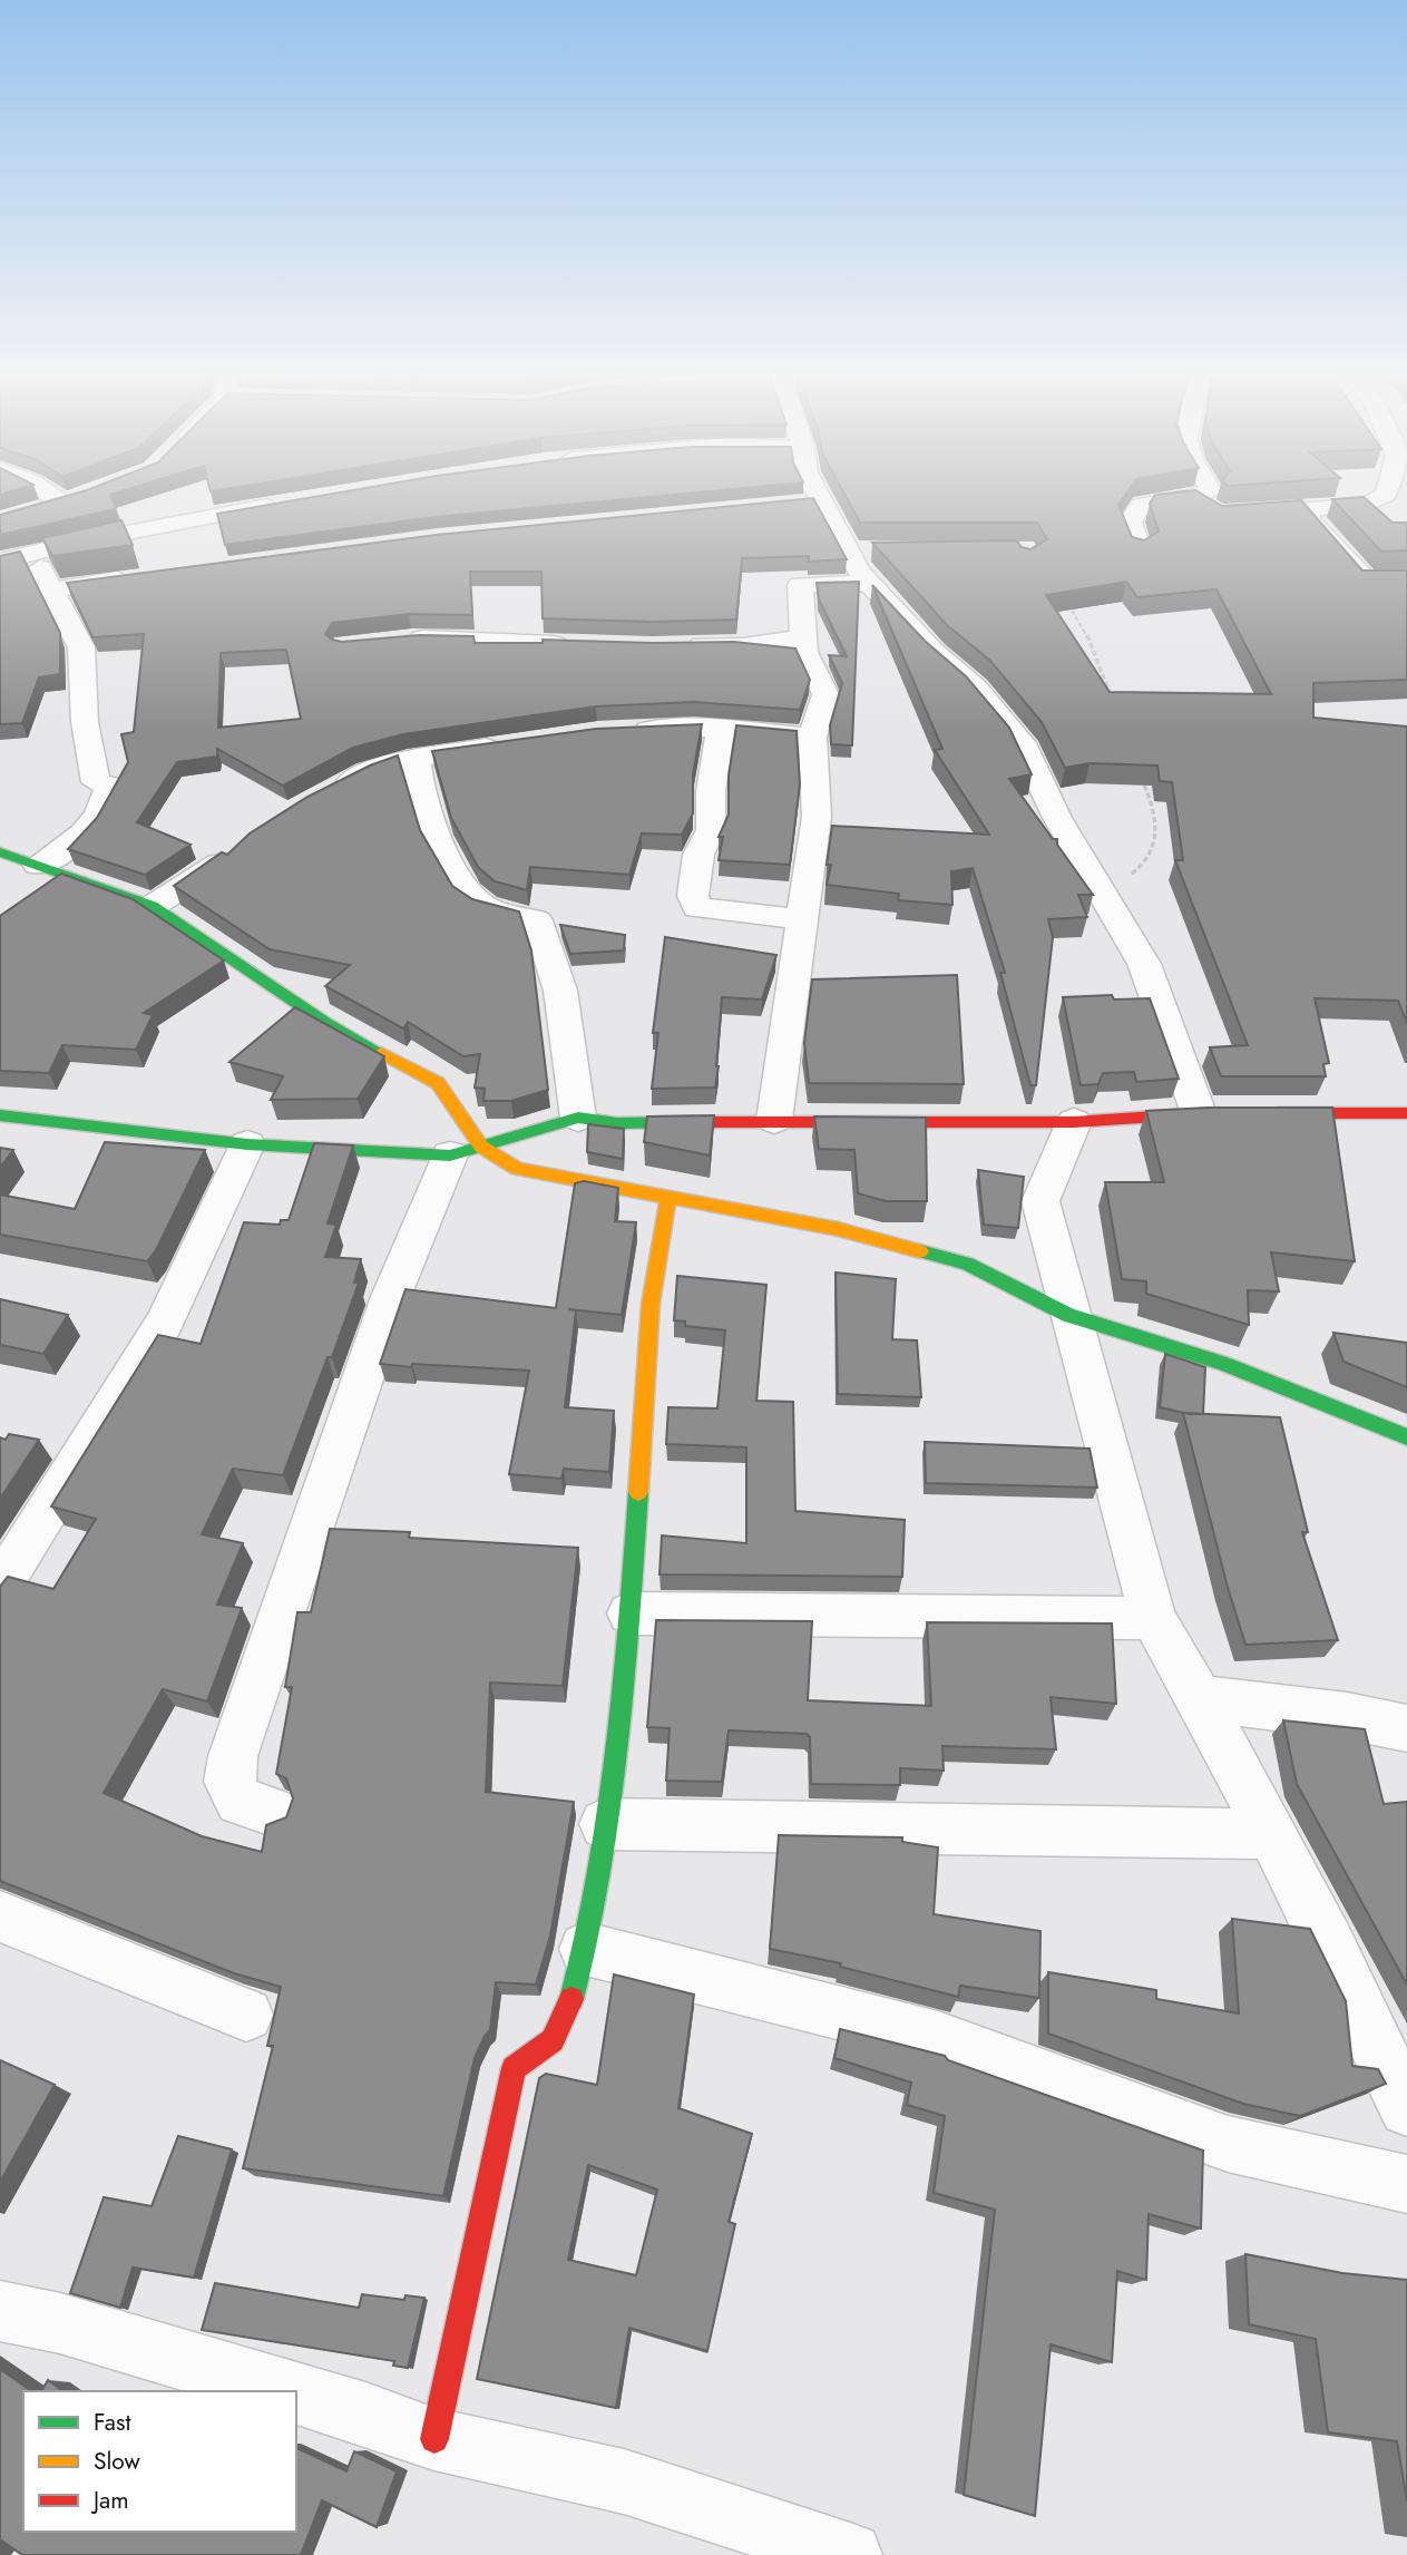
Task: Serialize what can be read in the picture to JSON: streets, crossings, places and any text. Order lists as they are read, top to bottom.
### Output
{
  "legend": ["Fast", "Slow", "Jam"]
}
